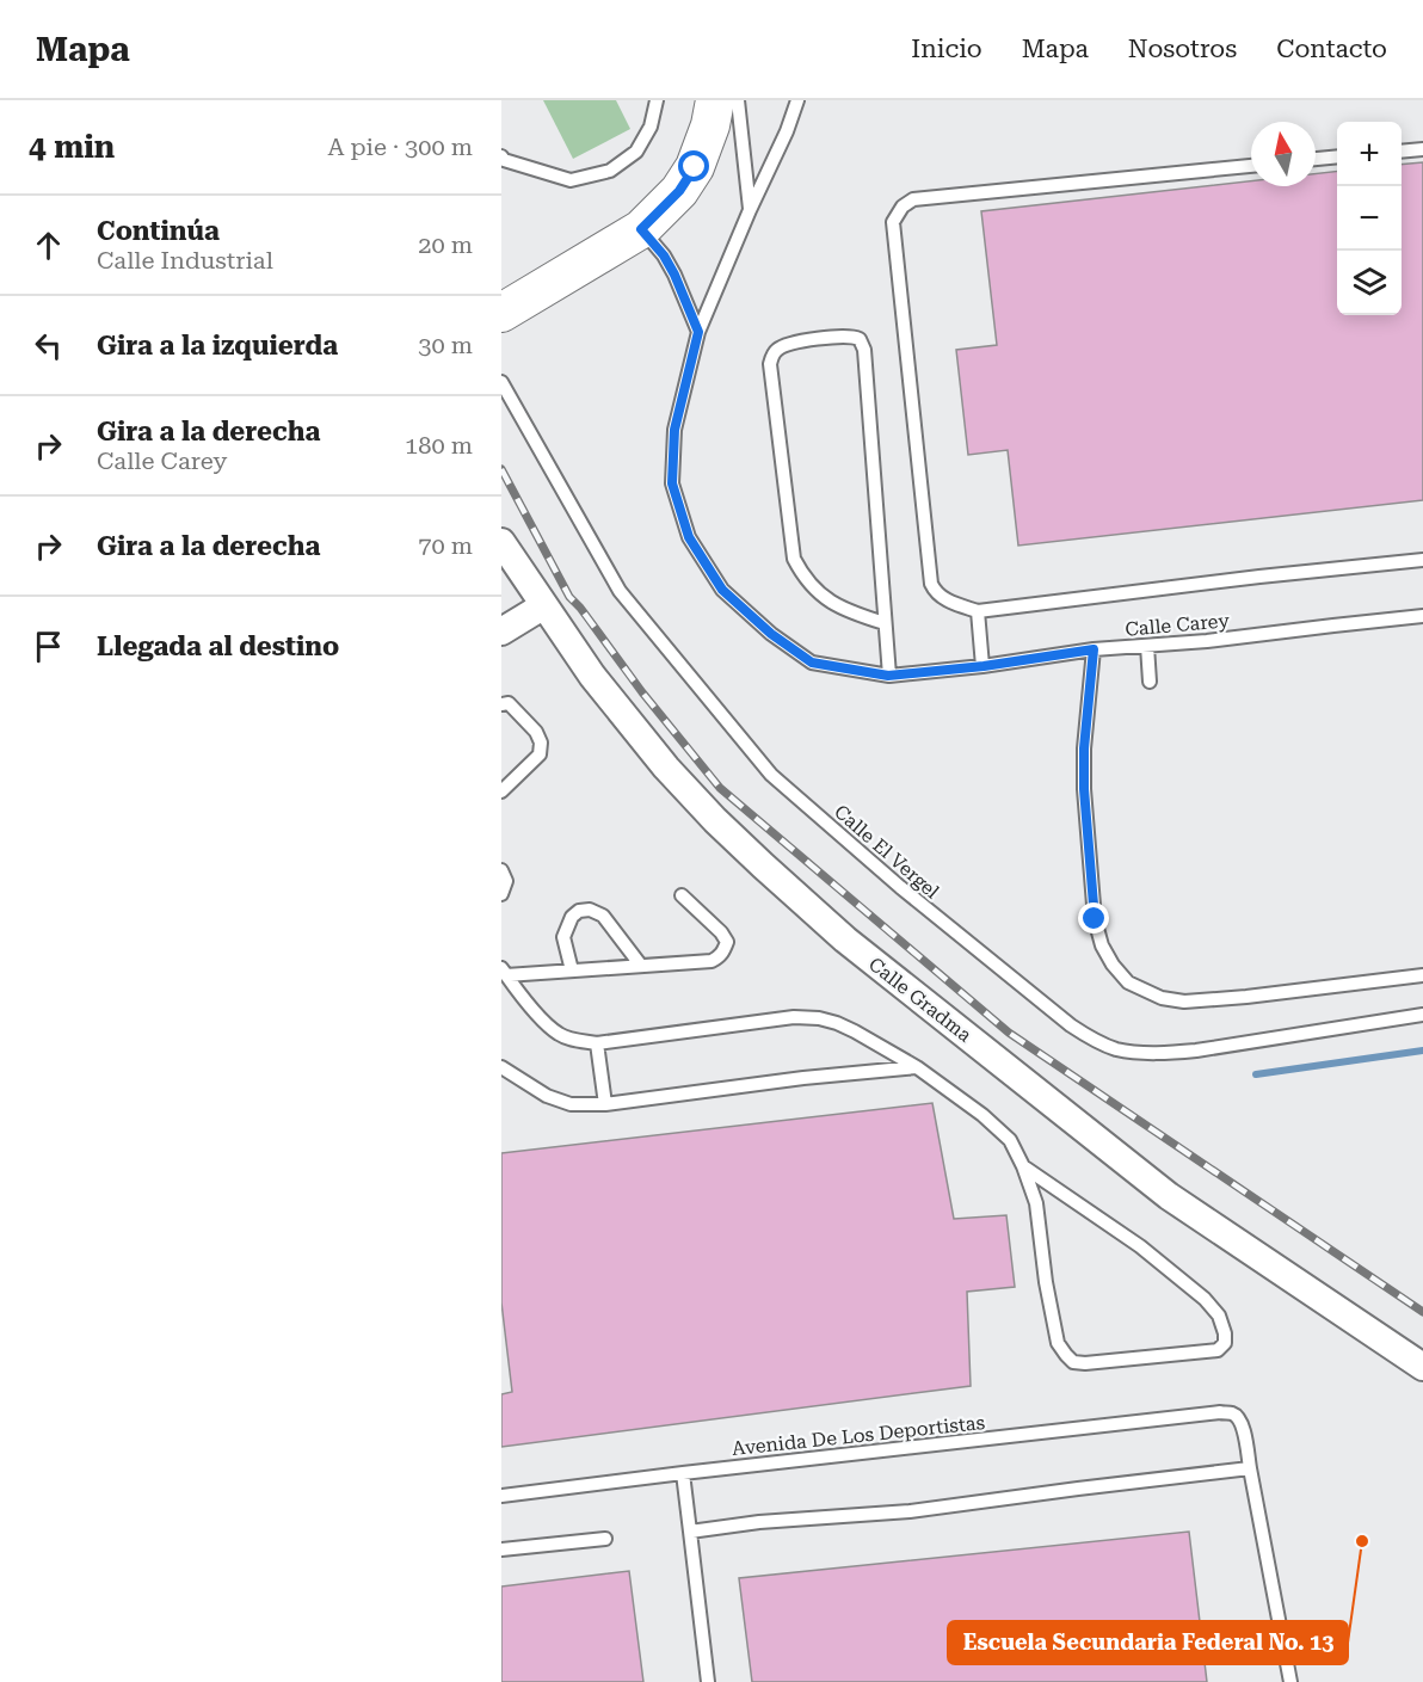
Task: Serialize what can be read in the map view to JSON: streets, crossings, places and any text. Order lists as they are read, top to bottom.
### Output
{
  "streets": {
    "street": ["Calle Gradma"],
    "lane": ["Calle Carey", "Calle El Vergel", "Avenida De Los Deportistas"]
  },
  "places": ["Escuela Secundaria Federal No. 13"],
  "north": "top",
  "page": {
    "header": "Mapa",
    "nav": [
      "Inicio",
      "Mapa",
      "Nosotros",
      "Contacto"
    ],
    "heading": ["4 min", "A pie · 300 m"],
    "map_buttons": ["+", "−"],
    "list": [
      ["Continúa", "Calle Industrial", "20 m"],
      ["Gira a la izquierda", "30 m"],
      ["Gira a la derecha", "Calle Carey", "180 m"],
      ["Gira a la derecha", "70 m"],
      "Llegada al destino"
    ]
  }
}
